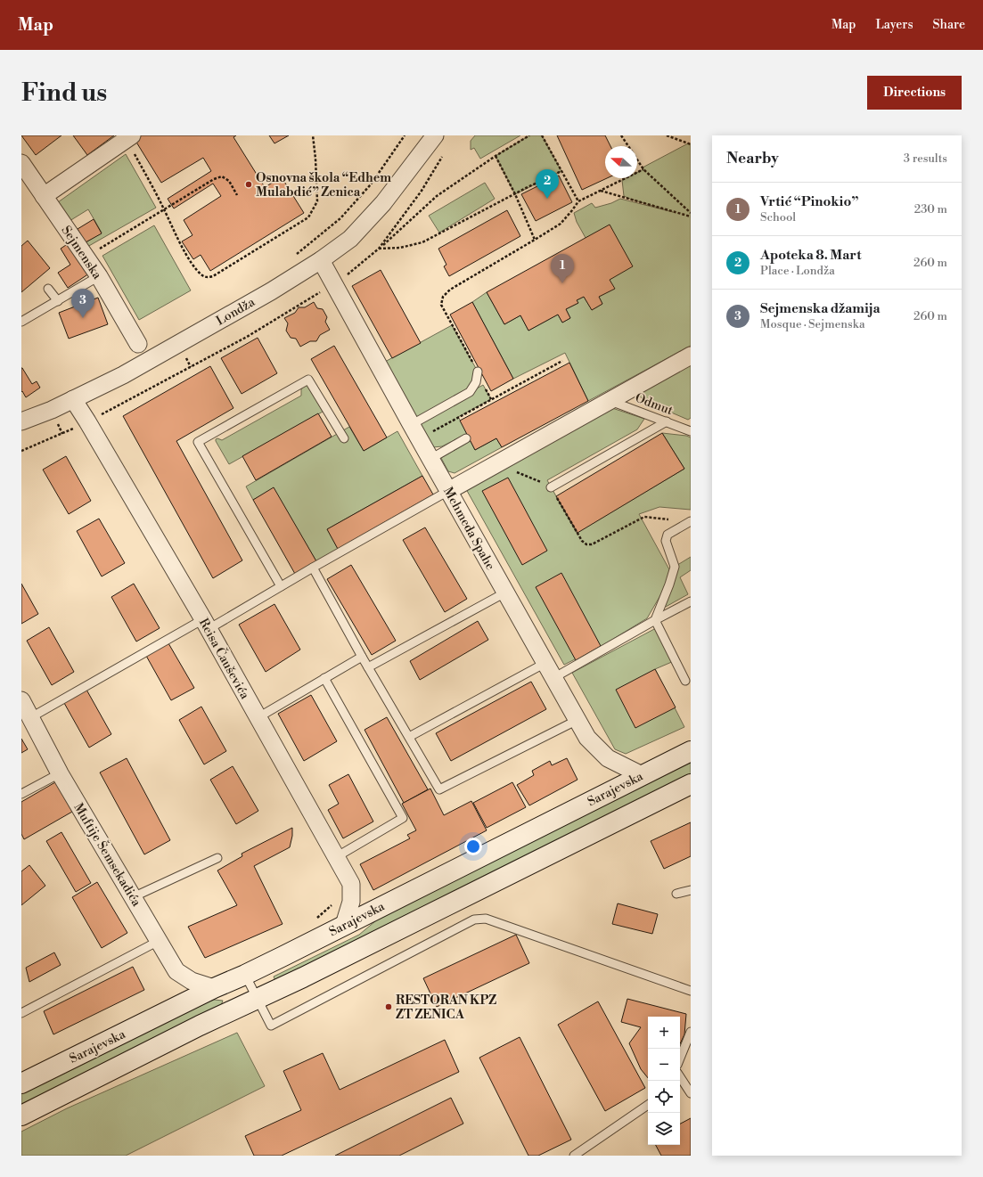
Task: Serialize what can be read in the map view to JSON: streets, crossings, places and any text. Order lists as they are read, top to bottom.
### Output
{
  "streets": {
    "main road": ["Sarajevska"],
    "street": [
      "Sejmenska",
      "Londža",
      "Mehmeda Spahe",
      "Reisa Čauševića",
      "Muftije Šemsekadića"
    ],
    "lane": ["Odmut"]
  },
  "crossings": [
    ["Londža", "Mehmeda Spahe"],
    ["Londža", "Reisa Čauševića"],
    ["Mehmeda Spahe", "Sarajevska"],
    ["Reisa Čauševića", "Sarajevska"],
    ["Sarajevska", "Muftije Šemsekadića"]
  ],
  "places": ["Osnovna škola “Edhem Mulabdić” Zenica", "RESTORAN KPZ ZT ZENICA"],
  "north": "left",
  "page": {
    "header": "Map",
    "nav": ["Map", "Layers", "Share"],
    "buttons": "Directions",
    "title": "Find us",
    "heading": ["Nearby", "3 results"],
    "pins": ["2", "1", "3"],
    "list": [
      {
        "mark": "1",
        "name": "Vrtić “Pinokio”",
        "note": "School",
        "value": "230 m"
      },
      {
        "mark": "2",
        "name": "Apoteka 8. Mart",
        "note": "Place · Londža",
        "value": "260 m"
      },
      {
        "mark": "3",
        "name": "Sejmenska džamija",
        "note": "Mosque · Sejmenska",
        "value": "260 m"
      }
    ],
    "map_buttons": ["+", "−"]
  }
}
